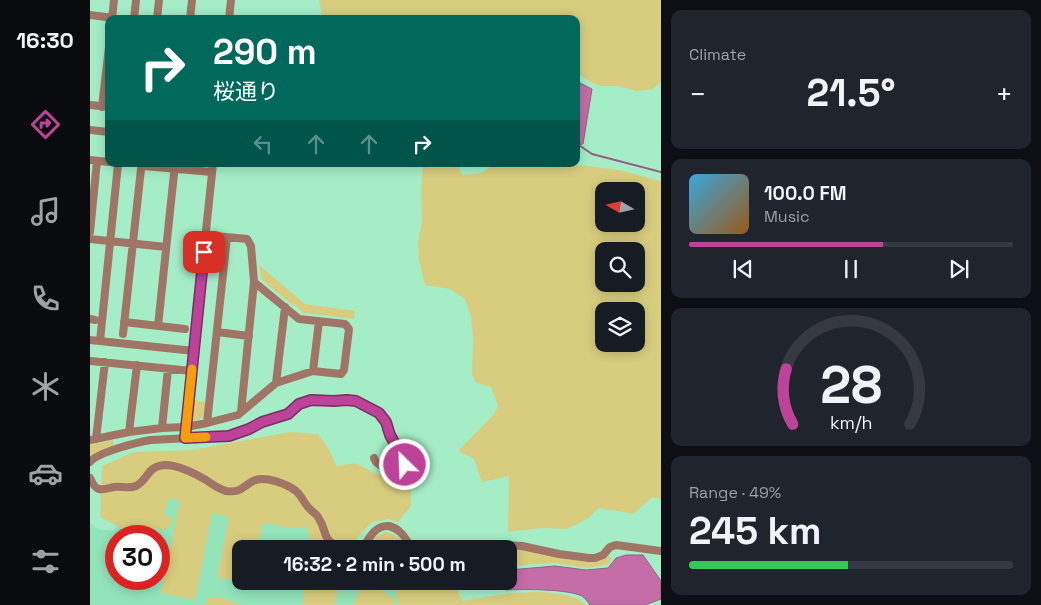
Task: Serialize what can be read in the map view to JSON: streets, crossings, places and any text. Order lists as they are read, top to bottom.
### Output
{
  "north": "left",
  "page": {
    "tabs": "16:30",
    "tile": [
      "Climate",
      ["Range · 49%", "245 km"]
    ],
    "turn": ["290 m", "桜通り"],
    "heat": ["−", "21.5°", "+"],
    "song": ["100.0 FM", "Music"],
    "limit": "30",
    "trip": "16:32 · 2 min · 500 m",
    "gauge": ["28", "km/h"]
  }
}
